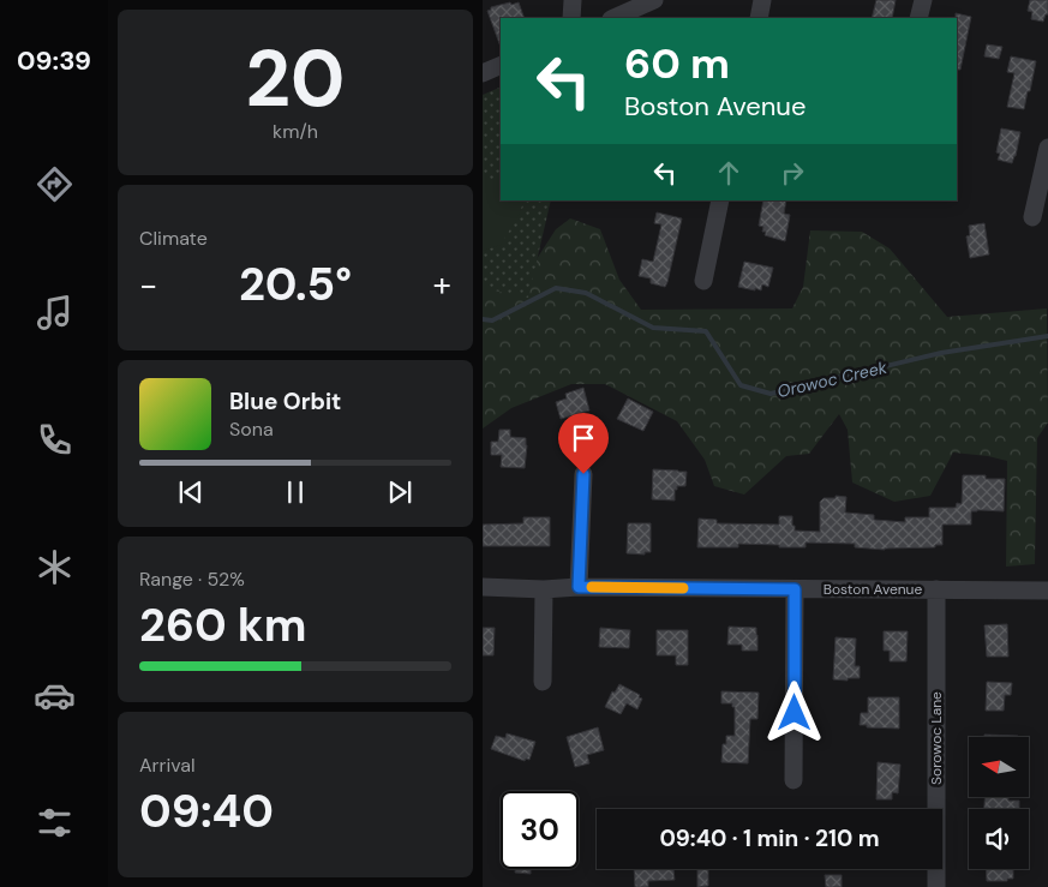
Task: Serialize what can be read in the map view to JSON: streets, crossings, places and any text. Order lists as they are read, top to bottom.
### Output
{
  "streets": {
    "street": ["Boston Avenue", "Sorowoc Lane"]
  },
  "crossings": [
    ["Boston Avenue", "Sorowoc Lane"]
  ],
  "water": ["Orowoc Creek"],
  "north": "left",
  "page": {
    "tabs": "09:39",
    "tile": [
      ["20", "km/h"],
      "Climate",
      ["Range · 52%", "260 km"],
      ["Arrival", "09:40"]
    ],
    "turn": ["60 m", "Boston Avenue"],
    "heat": ["−", "20.5°", "+"],
    "song": ["Blue Orbit", "Sona"],
    "limit": "30",
    "trip": "09:40 · 1 min · 210 m"
  }
}
